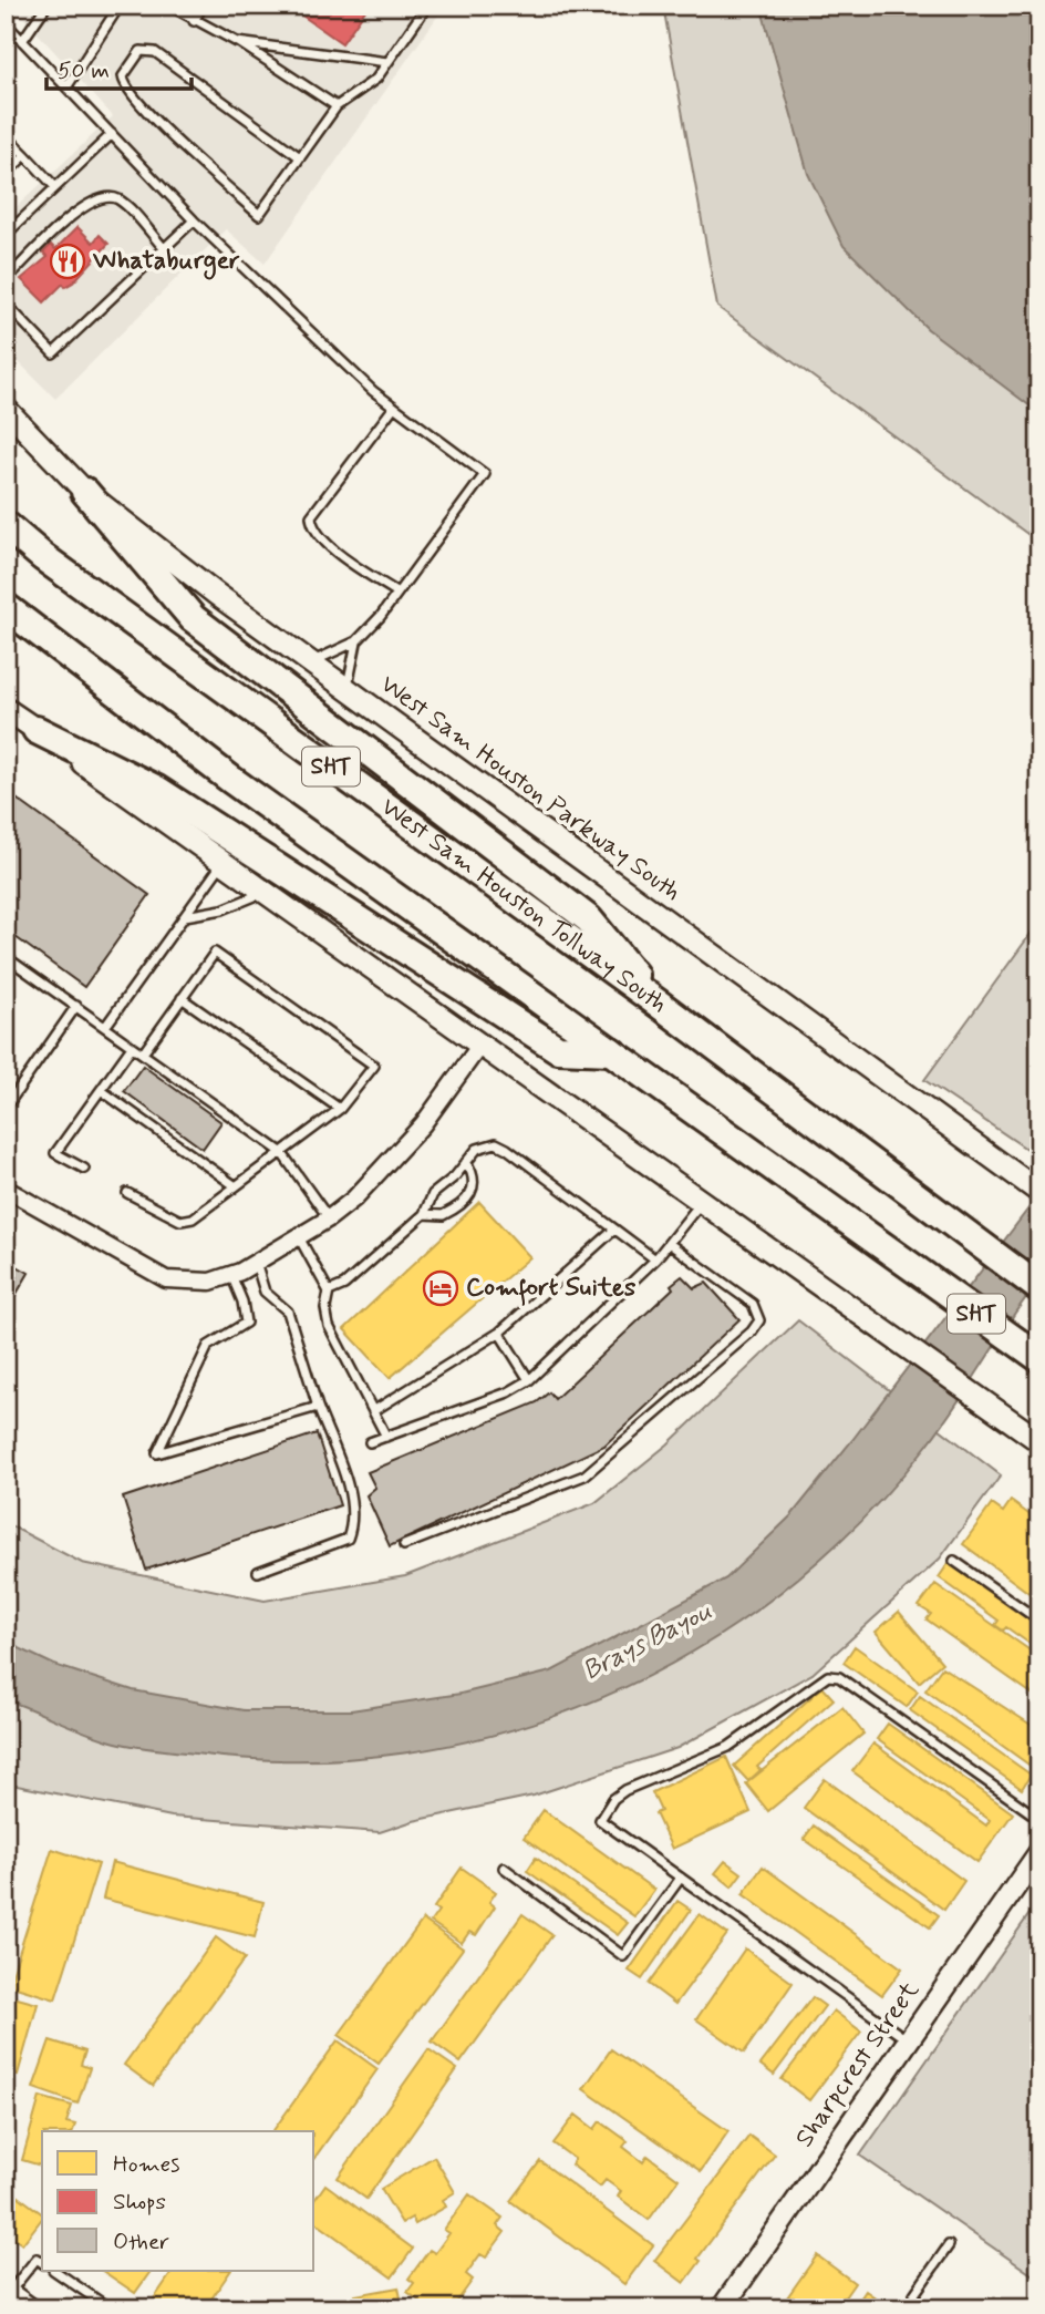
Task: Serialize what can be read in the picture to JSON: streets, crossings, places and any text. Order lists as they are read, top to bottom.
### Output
{
  "streets": {
    "highway": ["SHT", "West Sam Houston Tollway South"],
    "main road": ["West Sam Houston Parkway South"],
    "street": ["Sharpcrest Street"]
  },
  "water": ["Brays Bayou"],
  "places": {
    "restaurant": ["Whataburger"],
    "hotel": ["Comfort Suites"]
  },
  "legend": ["Homes", "Shops", "Other"],
  "scale_bar": "50 m"
}
